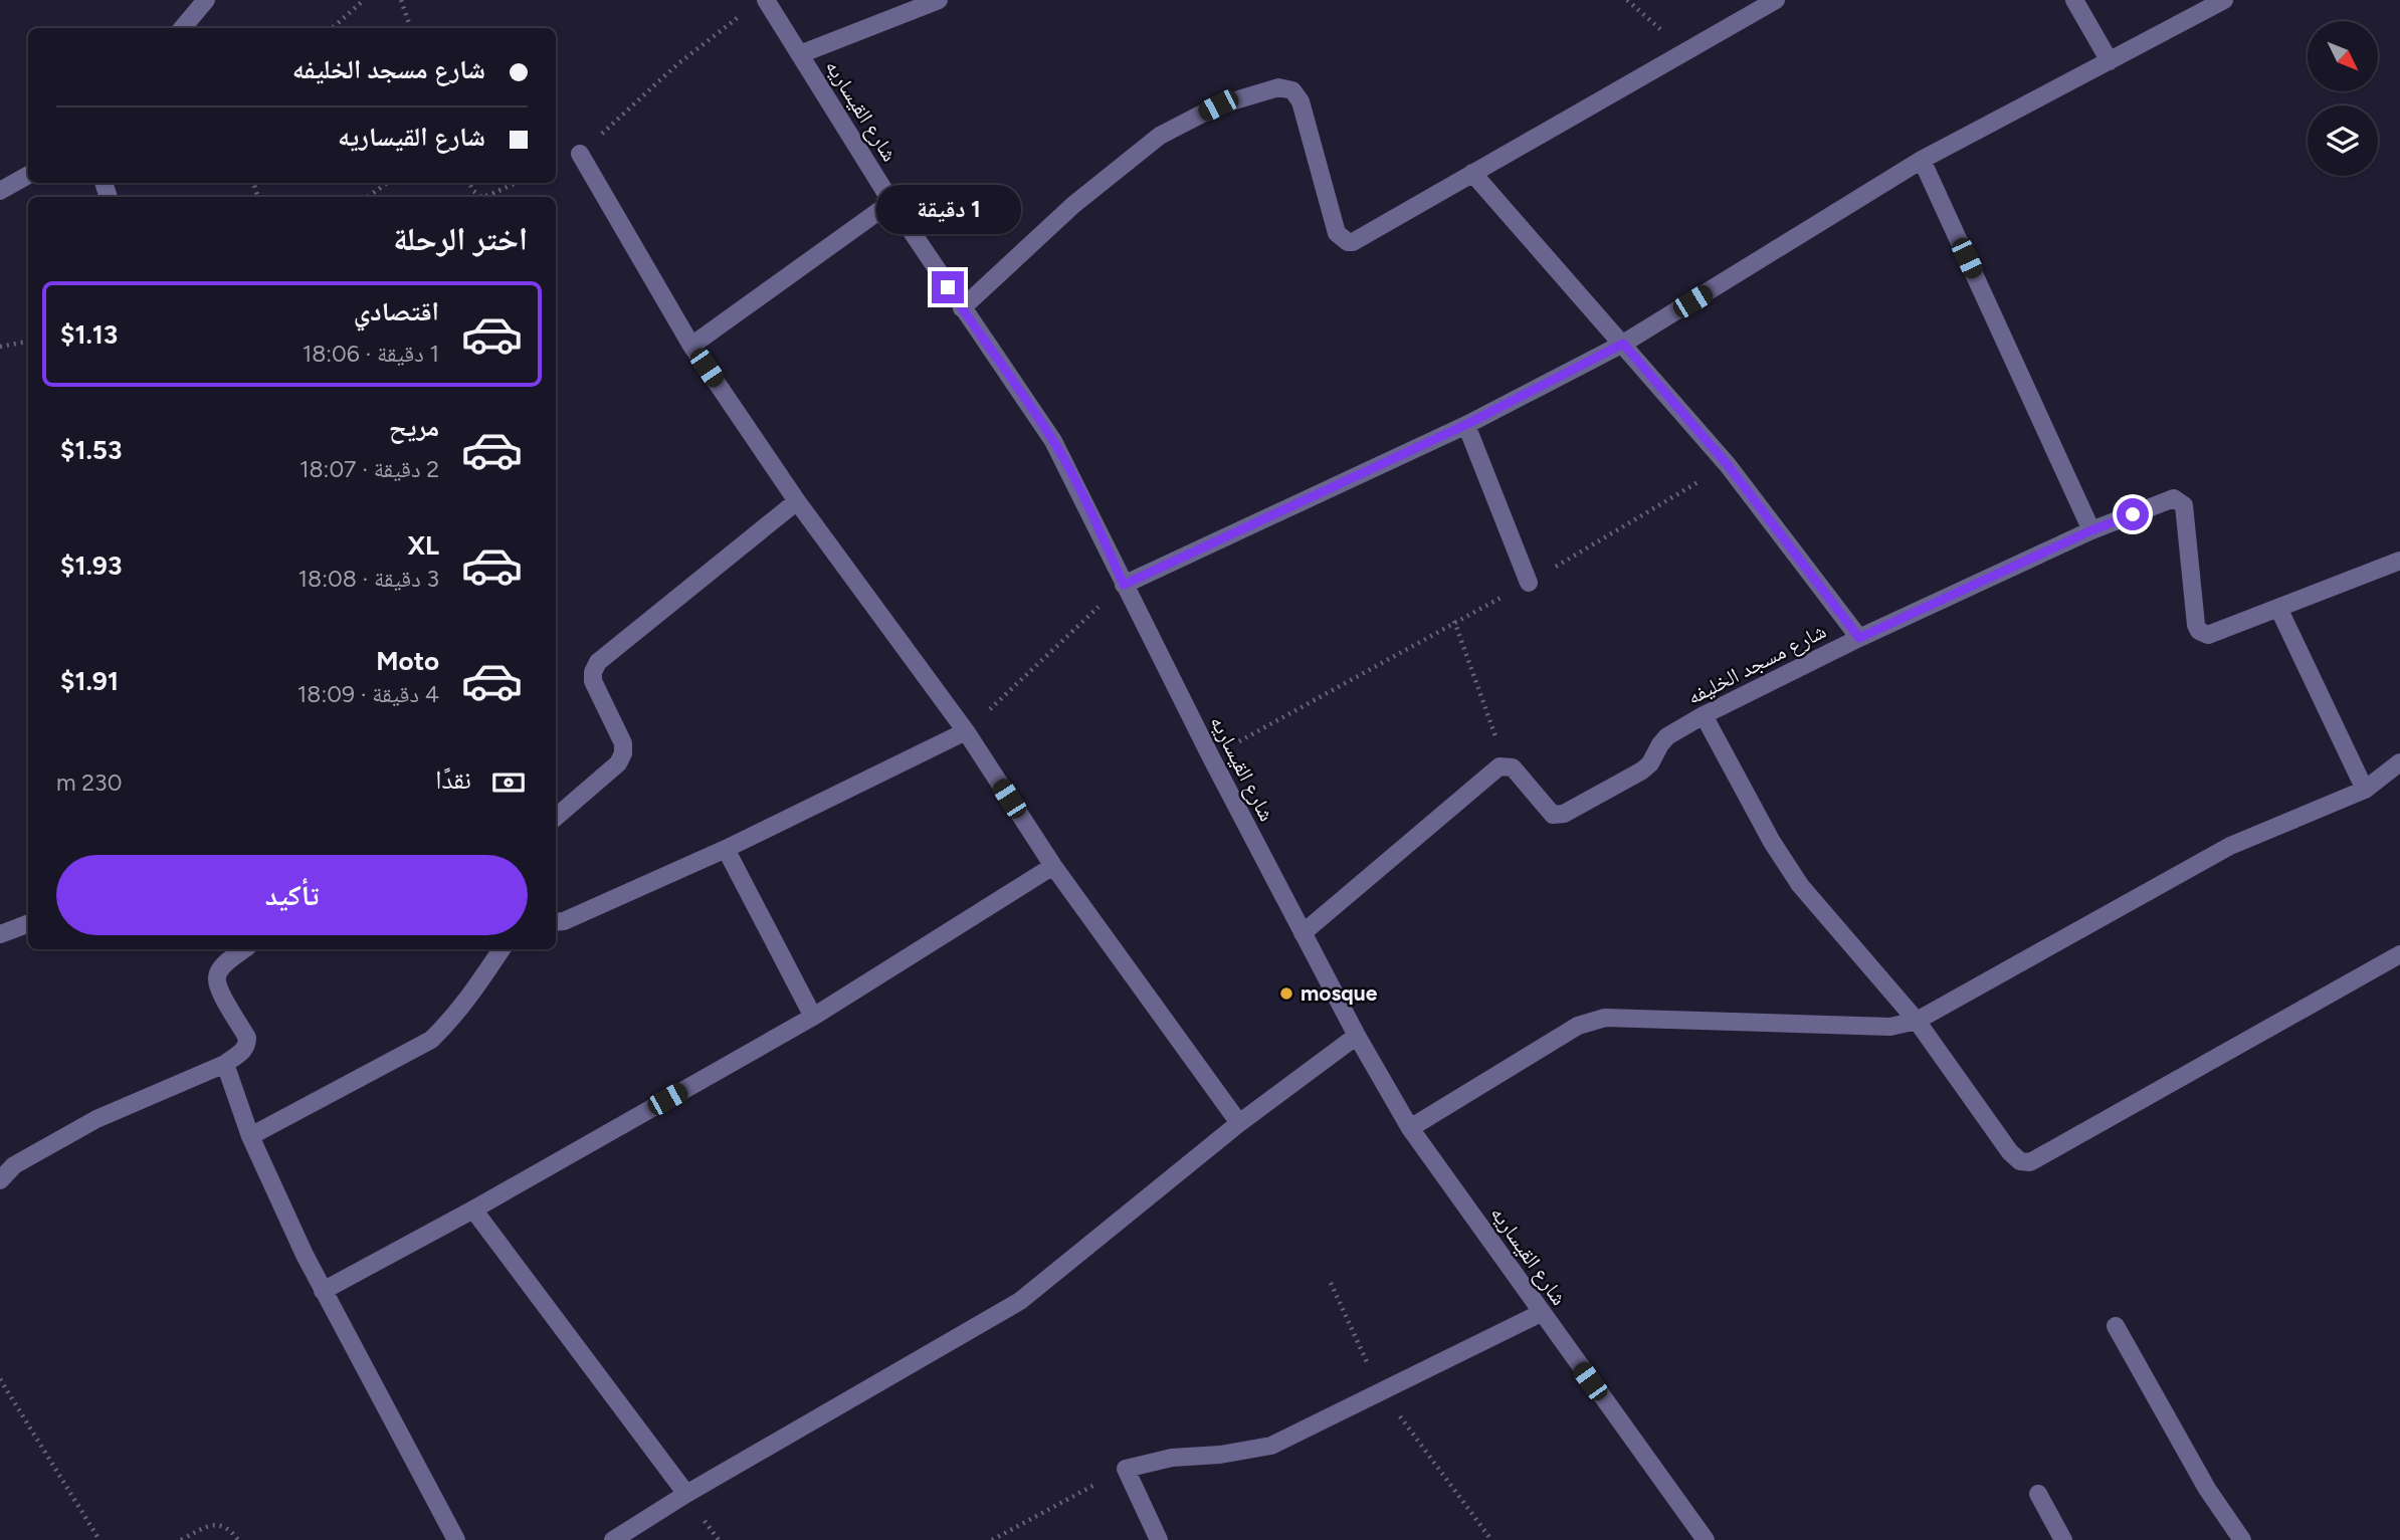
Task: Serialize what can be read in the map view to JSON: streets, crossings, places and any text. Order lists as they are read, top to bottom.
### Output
{
  "streets": {
    "street": ["شارع القيساريه", "شارع مسجد الخليفه"]
  },
  "places": ["mosque"],
  "north": "bottom right",
  "page": {
    "banner": ["شارع مسجد الخليفه", "شارع القيساريه"],
    "bubble": "1 دقيقة",
    "heading": "اختر الرحلة",
    "list": [
      {
        "name": "اقتصادي",
        "note": "1 دقيقة · 18:06",
        "value": "$1.13"
      },
      {
        "name": "مريح",
        "note": "2 دقيقة · 18:07",
        "value": "$1.53"
      },
      {
        "name": "XL",
        "note": "3 دقيقة · 18:08",
        "value": "$1.93"
      },
      {
        "name": "Moto",
        "note": "4 دقيقة · 18:09",
        "value": "$1.91"
      }
    ],
    "pay": ["نقدًا", "230 m"],
    "buttons": "تأكيد"
  }
}
